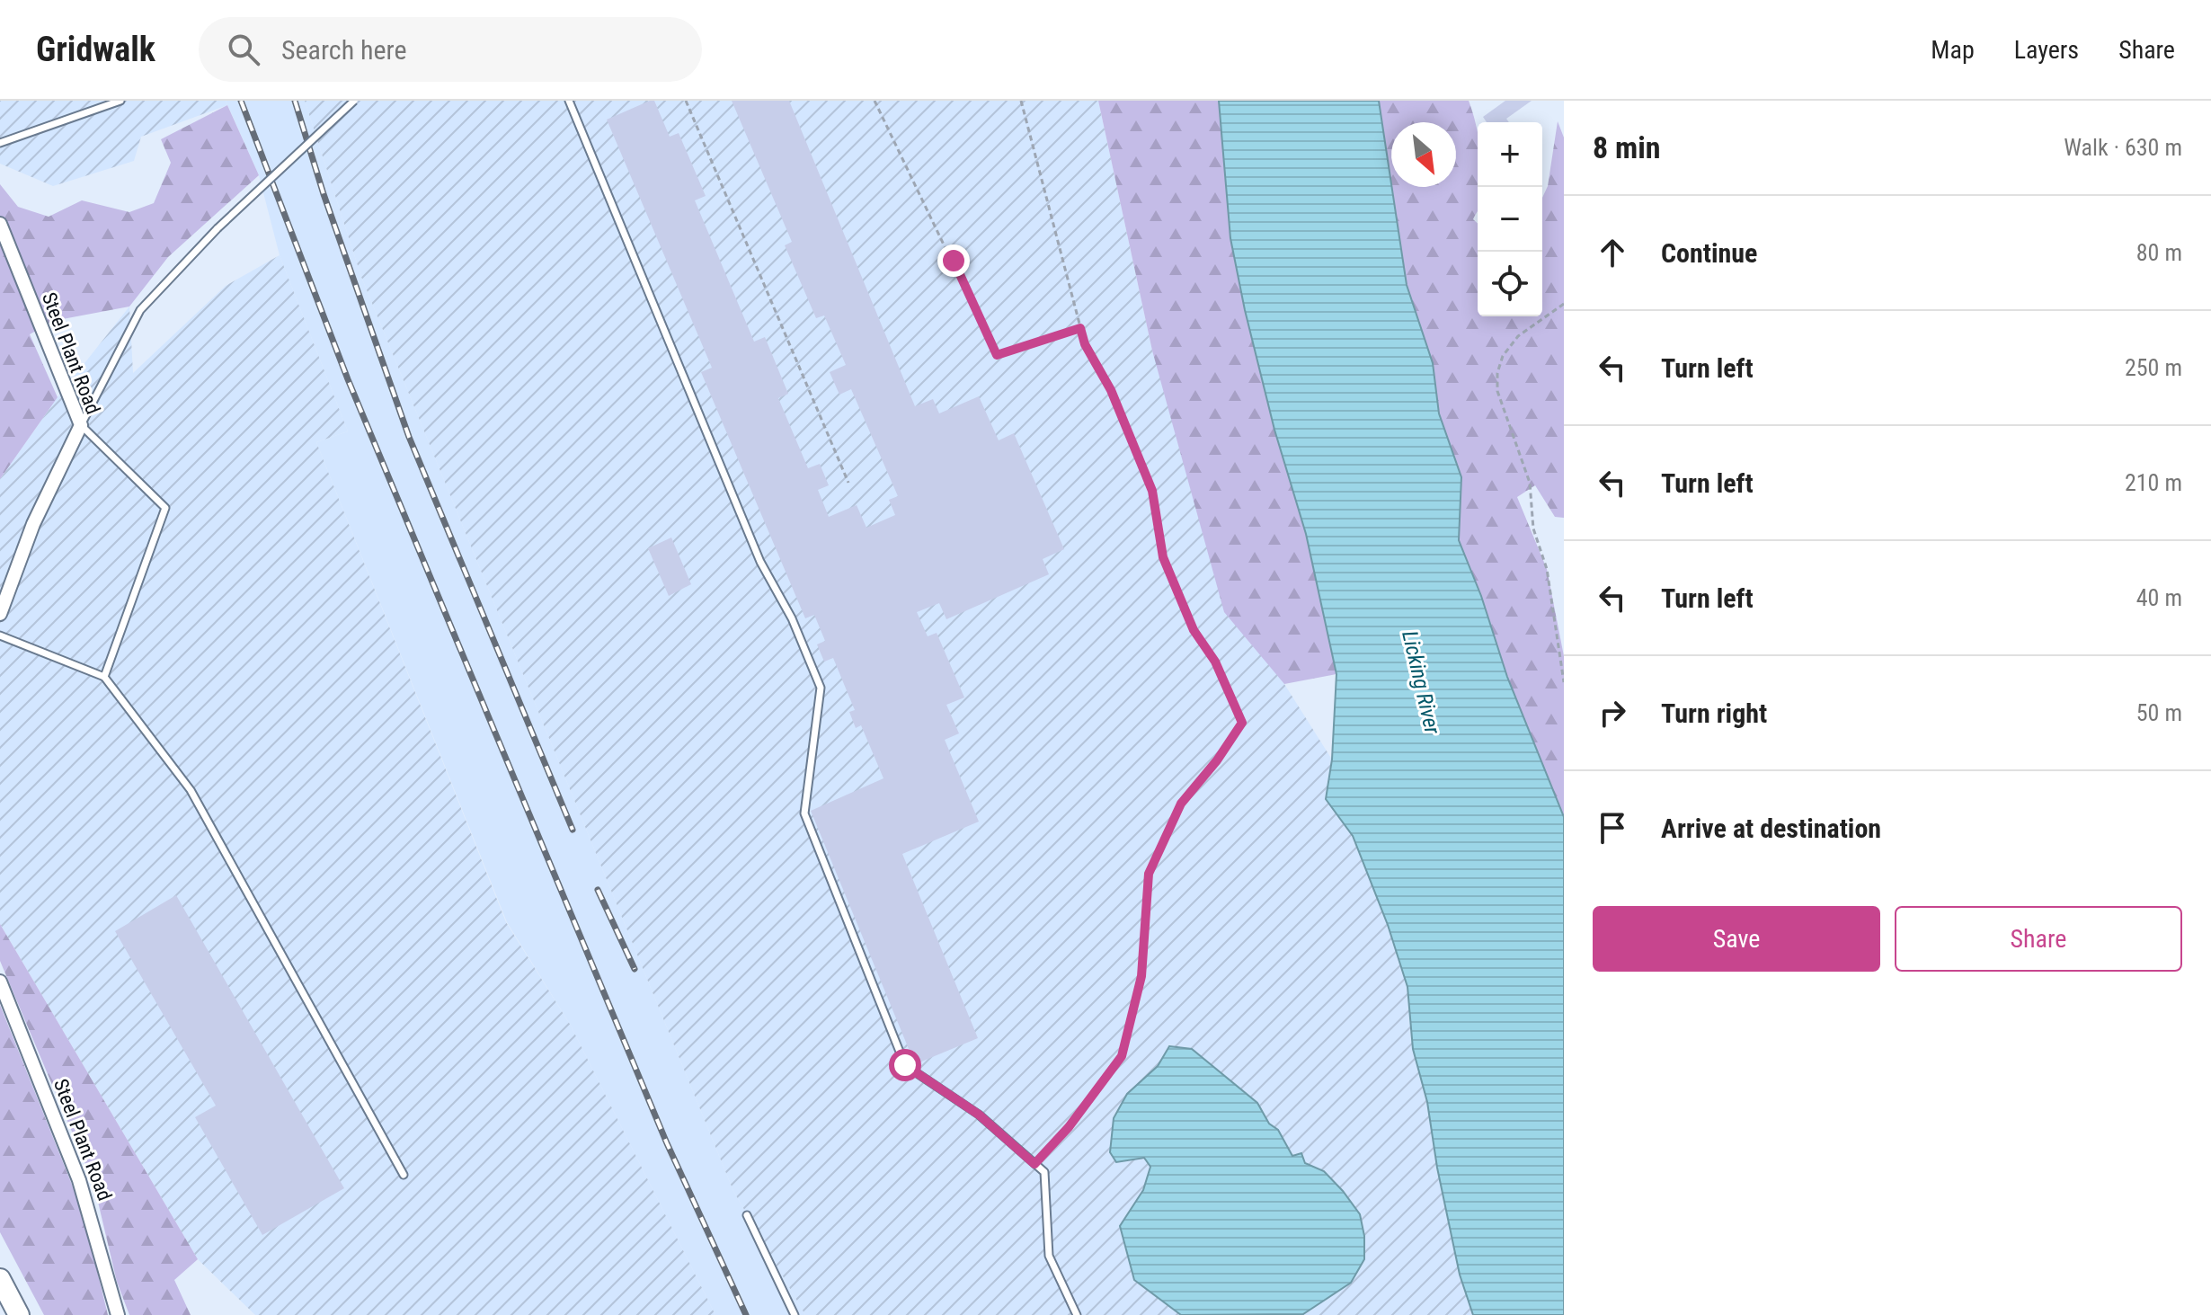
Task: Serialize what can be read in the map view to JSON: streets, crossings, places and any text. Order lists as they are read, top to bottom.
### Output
{
  "streets": {
    "street": ["Steel Plant Road"]
  },
  "water": ["Licking River"],
  "north": "bottom right",
  "page": {
    "header": "Gridwalk",
    "search": "Search here",
    "nav": ["Map", "Layers", "Share"],
    "heading": ["8 min", "Walk · 630 m"],
    "map_buttons": ["+", "−"],
    "list": [
      ["Continue", "80 m"],
      ["Turn left", "250 m"],
      ["Turn left", "210 m"],
      ["Turn left", "40 m"],
      ["Turn right", "50 m"],
      "Arrive at destination"
    ],
    "buttons": ["Save", "Share"]
  }
}
